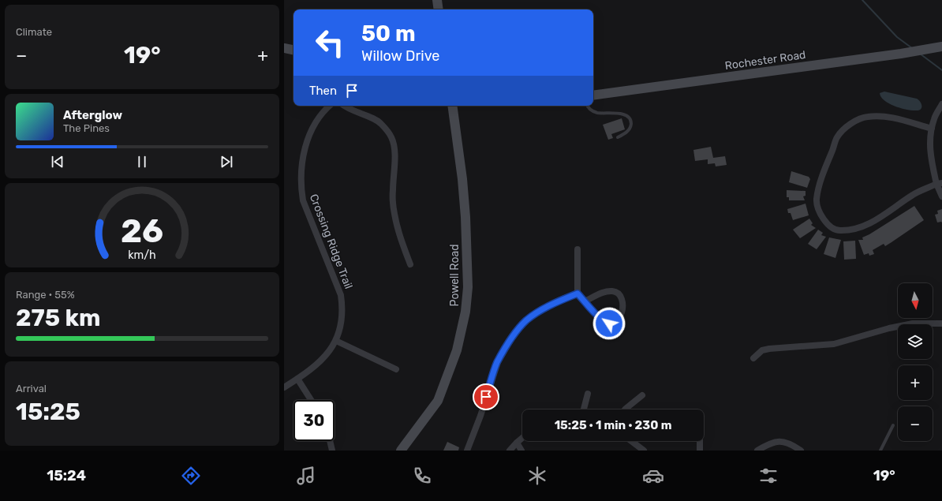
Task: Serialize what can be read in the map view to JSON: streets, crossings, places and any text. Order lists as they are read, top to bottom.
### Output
{
  "streets": {
    "street": ["Rochester Road", "Crossing Ridge Trail", "Powell Road"]
  },
  "north": "bottom",
  "page": {
    "tile": [
      "Climate",
      ["Range · 55%", "275 km"],
      ["Arrival", "15:25"]
    ],
    "turn": ["50 m", "Willow Drive"],
    "heat": ["−", "19°", "+"],
    "then": "Then",
    "song": ["Afterglow", "The Pines"],
    "map_buttons": ["+", "−"],
    "limit": "30",
    "trip": "15:25 · 1 min · 230 m",
    "tabs": ["15:24", "19°"],
    "gauge": ["26", "km/h"]
  }
}
